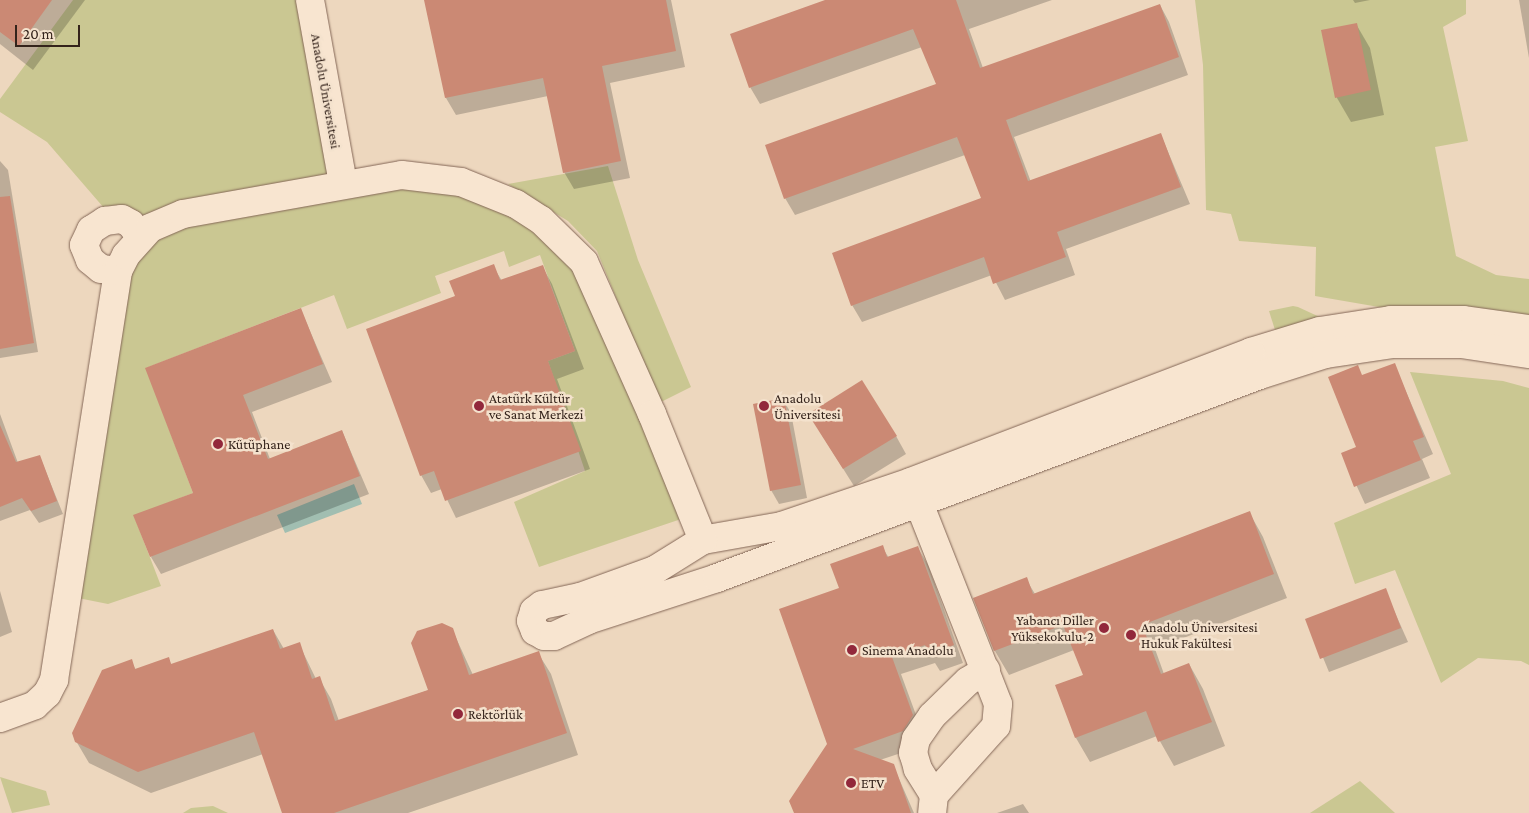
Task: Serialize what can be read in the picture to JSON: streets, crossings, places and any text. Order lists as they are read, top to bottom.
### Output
{
  "streets": {
    "street": ["Anadolu Üniversitesi"]
  },
  "places": [
    "Atatürk Kültür ve Sanat Merkezi",
    "Anadolu Üniversitesi",
    "Kütüphane",
    "Yabancı Diller Yüksekokulu-2",
    "Anadolu Üniversitesi Hukuk Fakültesi",
    "Sinema Anadolu",
    "Rektörlük",
    "ETV"
  ],
  "scale_bar": "20 m"
}
